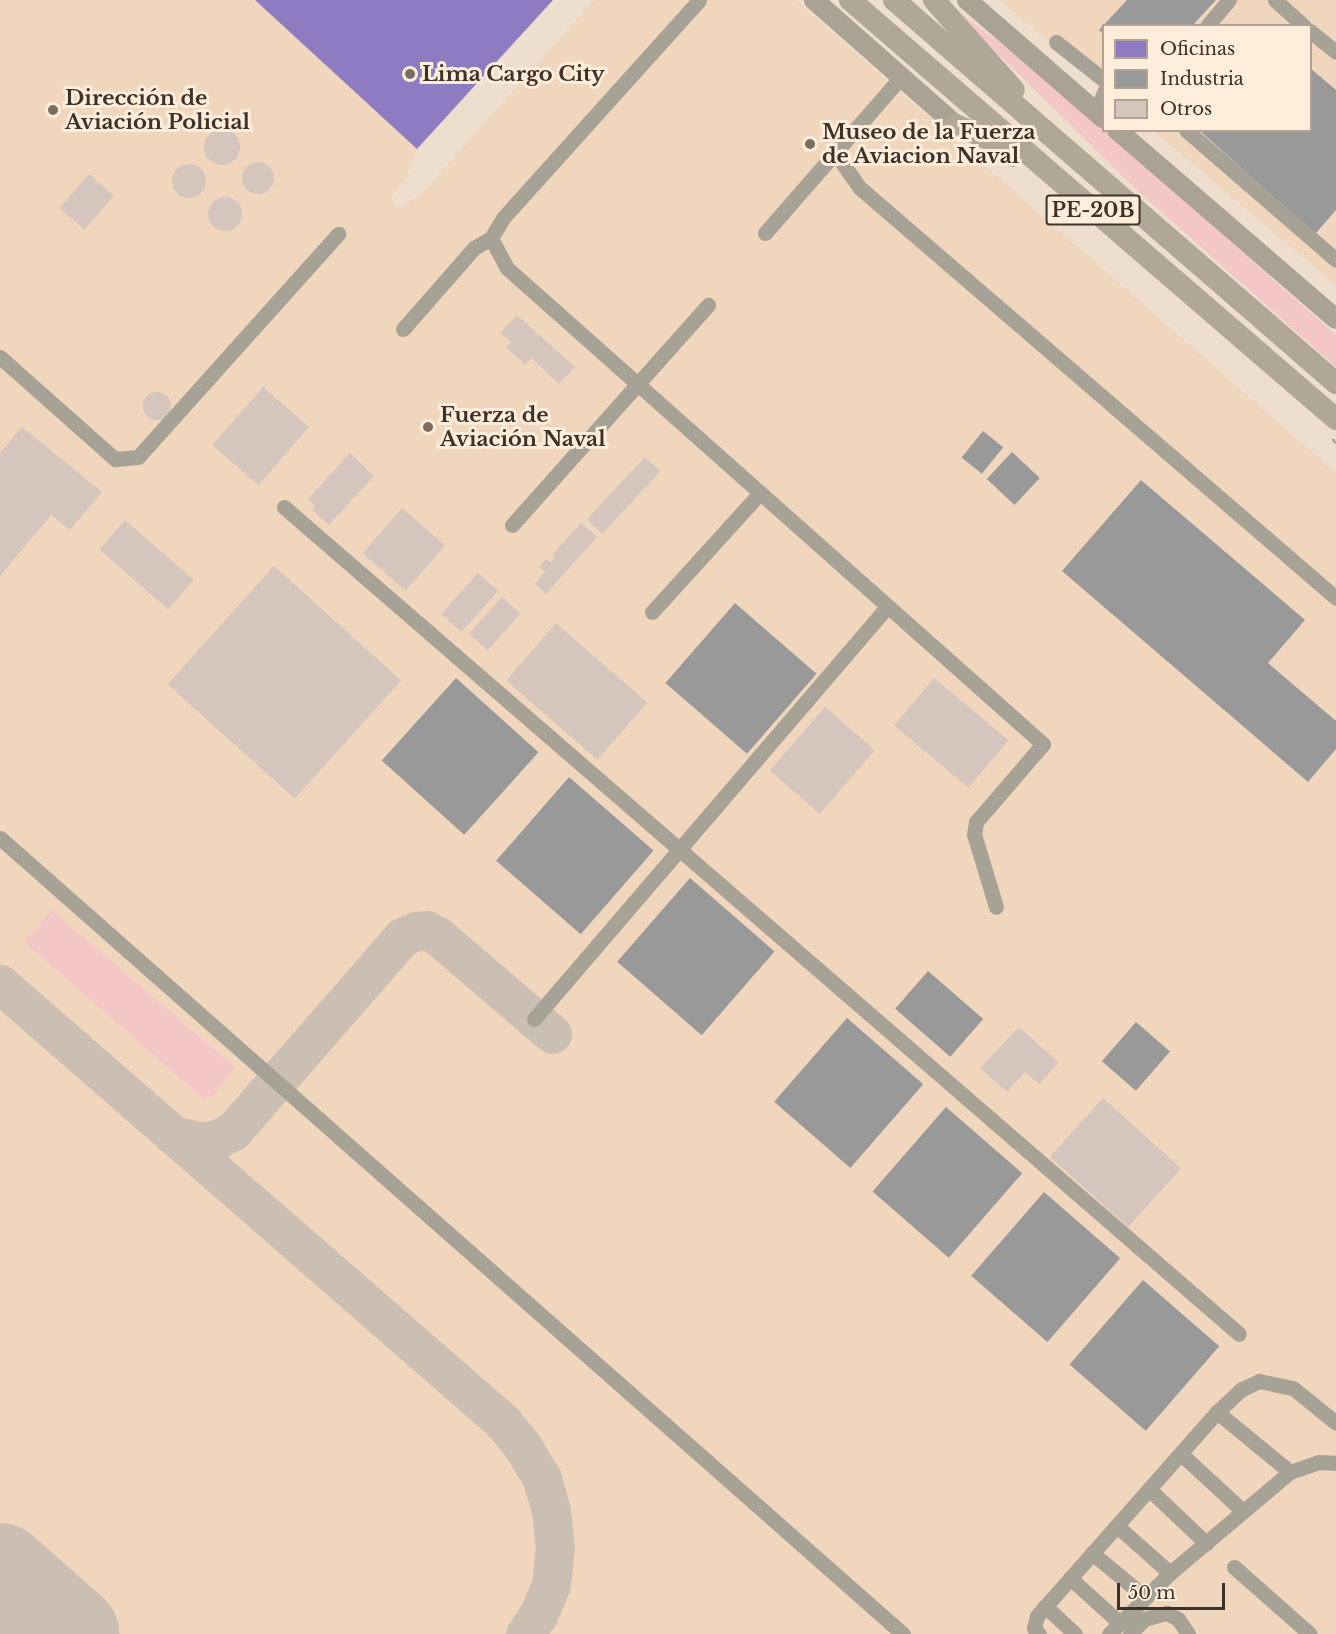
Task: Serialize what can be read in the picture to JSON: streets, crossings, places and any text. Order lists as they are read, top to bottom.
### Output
{
  "streets": {
    "highway": ["PE-20B"]
  },
  "places": [
    "Lima Cargo City",
    "Dirección de Aviación Policial",
    "Museo de la Fuerza de Aviacion Naval",
    "Fuerza de Aviación Naval"
  ],
  "legend": ["Oficinas", "Industria", "Otros"],
  "scale_bar": "50 m"
}
